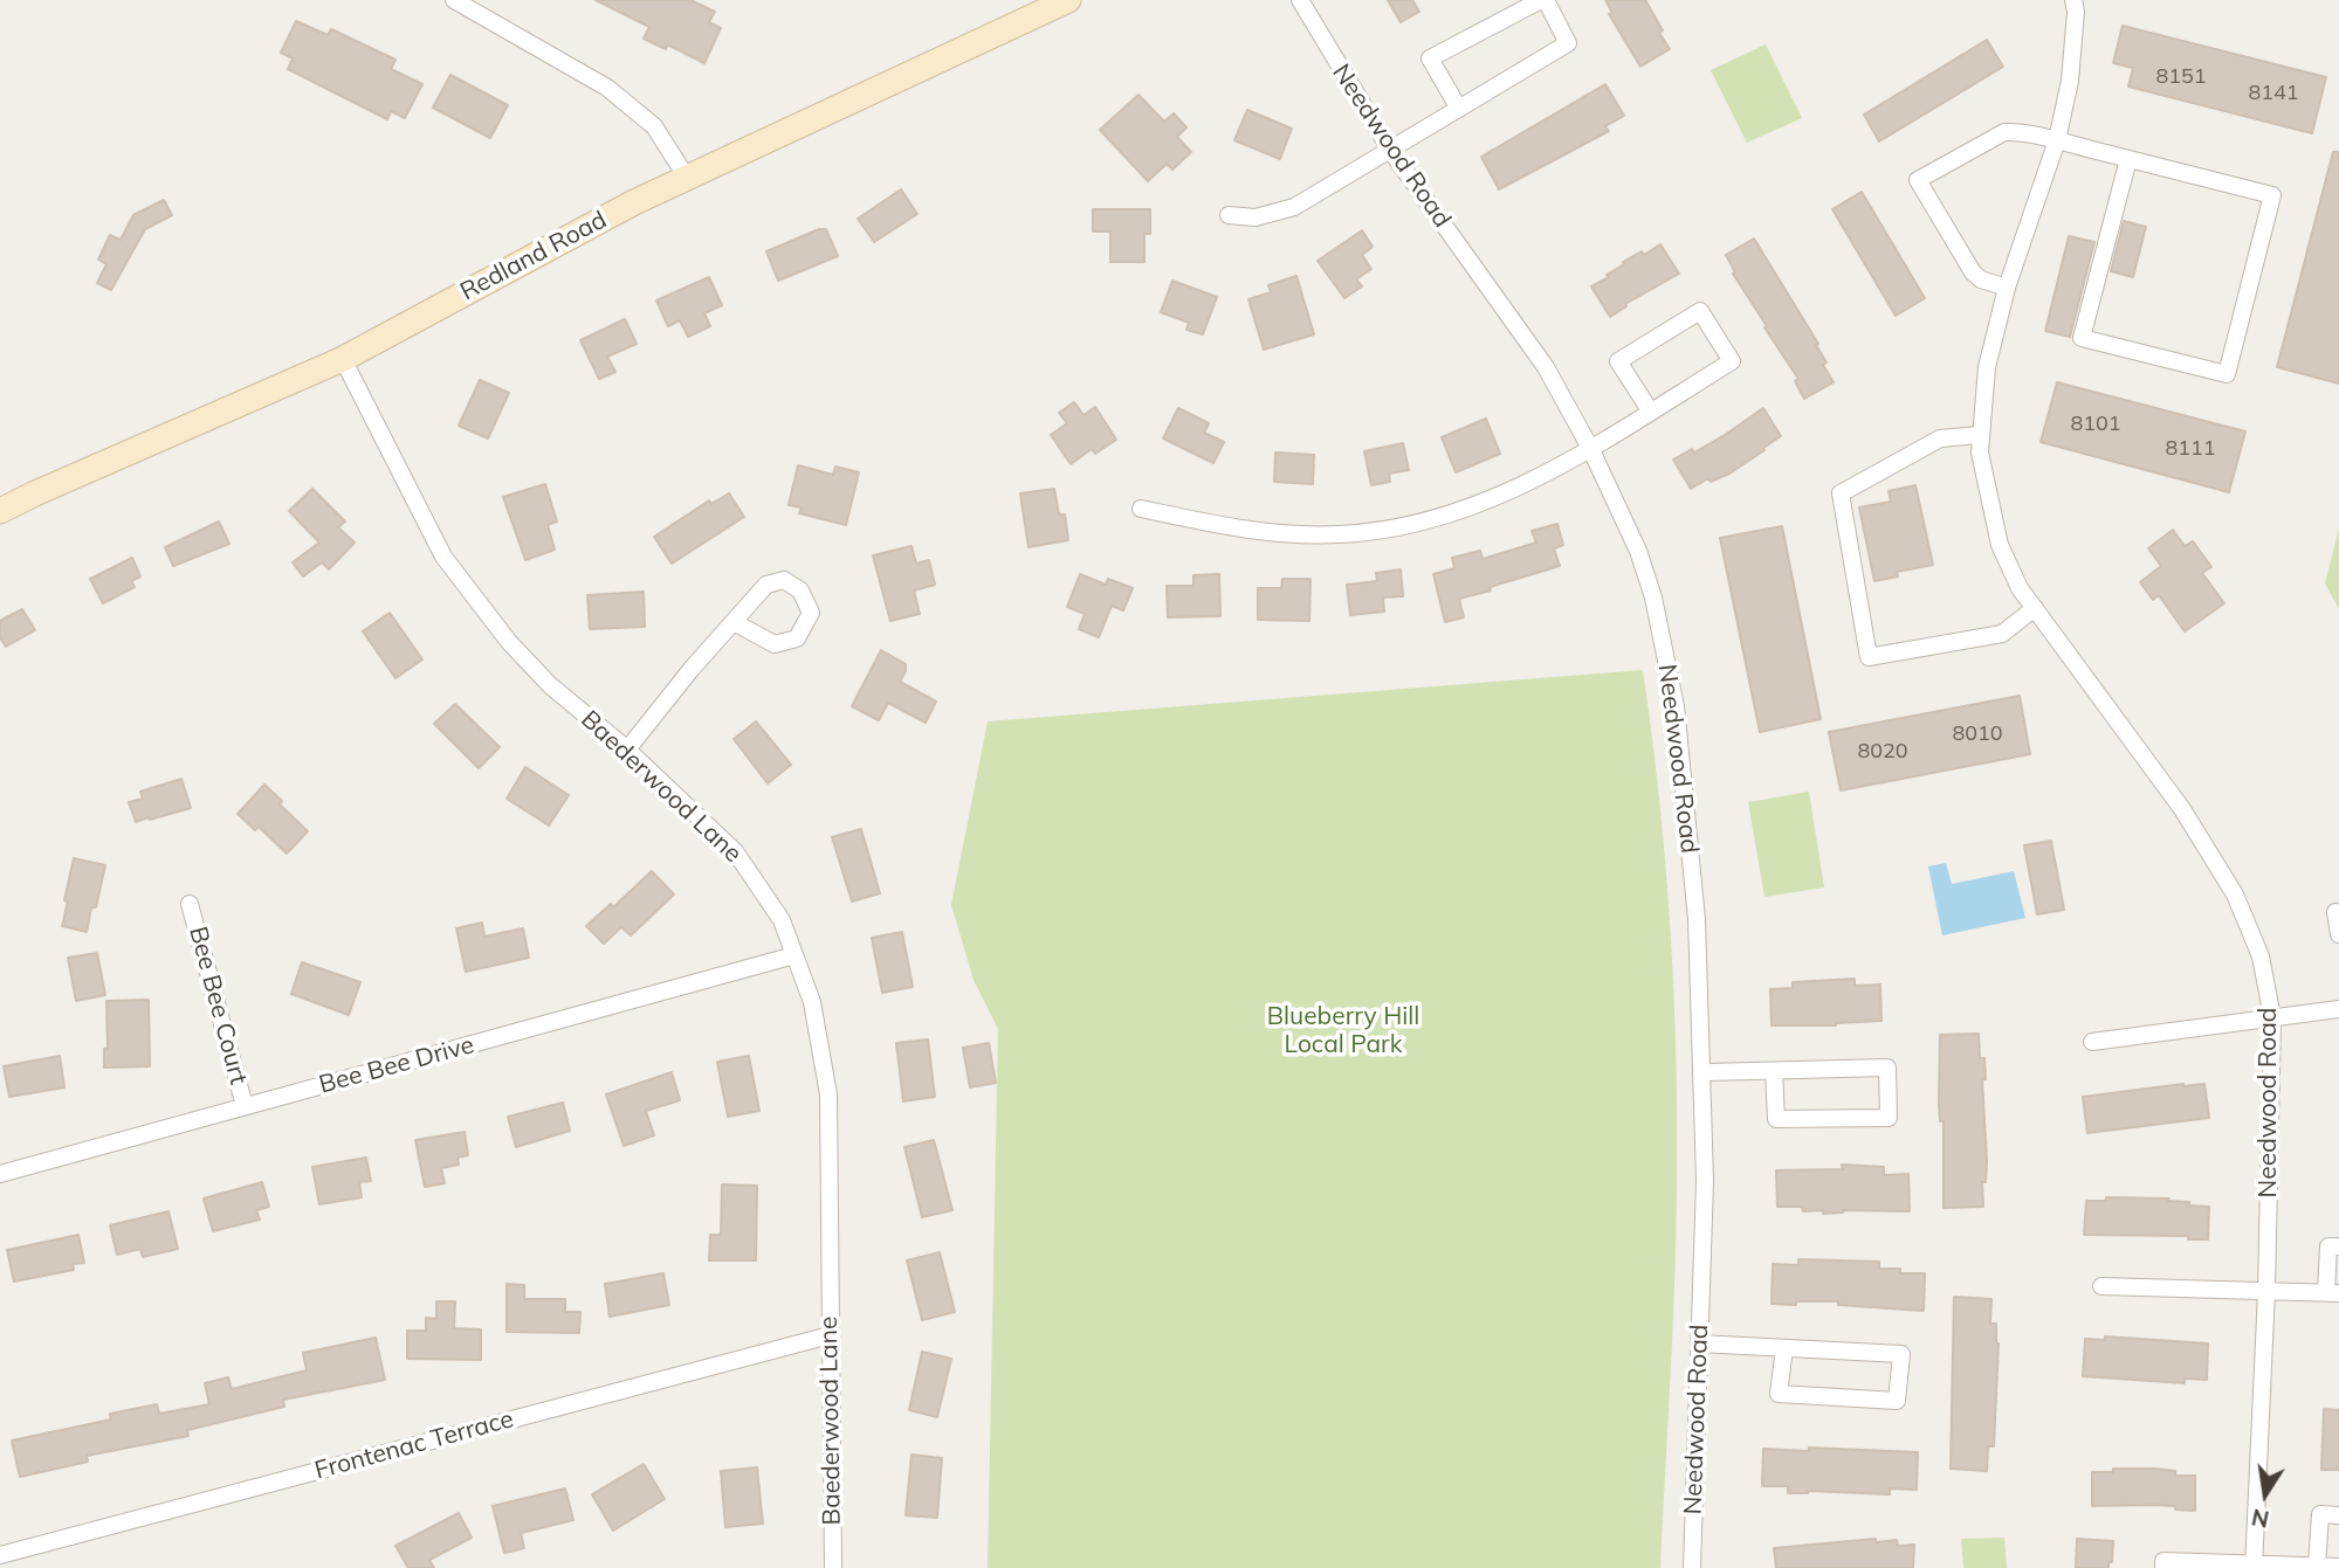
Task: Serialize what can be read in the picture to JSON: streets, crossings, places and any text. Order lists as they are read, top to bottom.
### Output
{
  "streets": {
    "main road": ["Redland Road"],
    "street": [
      "Needwood Road",
      "Baederwood Lane",
      "Bee Bee Court",
      "Bee Bee Drive",
      "Frontenac Terrace"
    ]
  },
  "crossings": [
    ["Redland Road", "Baederwood Lane"],
    ["Baederwood Lane", "Bee Bee Drive"],
    ["Baederwood Lane", "Frontenac Terrace"],
    ["Bee Bee Court", "Bee Bee Drive"]
  ],
  "parks": ["Blueberry Hill Local Park"],
  "house_numbers": [
    "8151",
    "8141",
    "8101",
    "8111",
    "8010",
    "8020"
  ],
  "north": "bottom"
}
